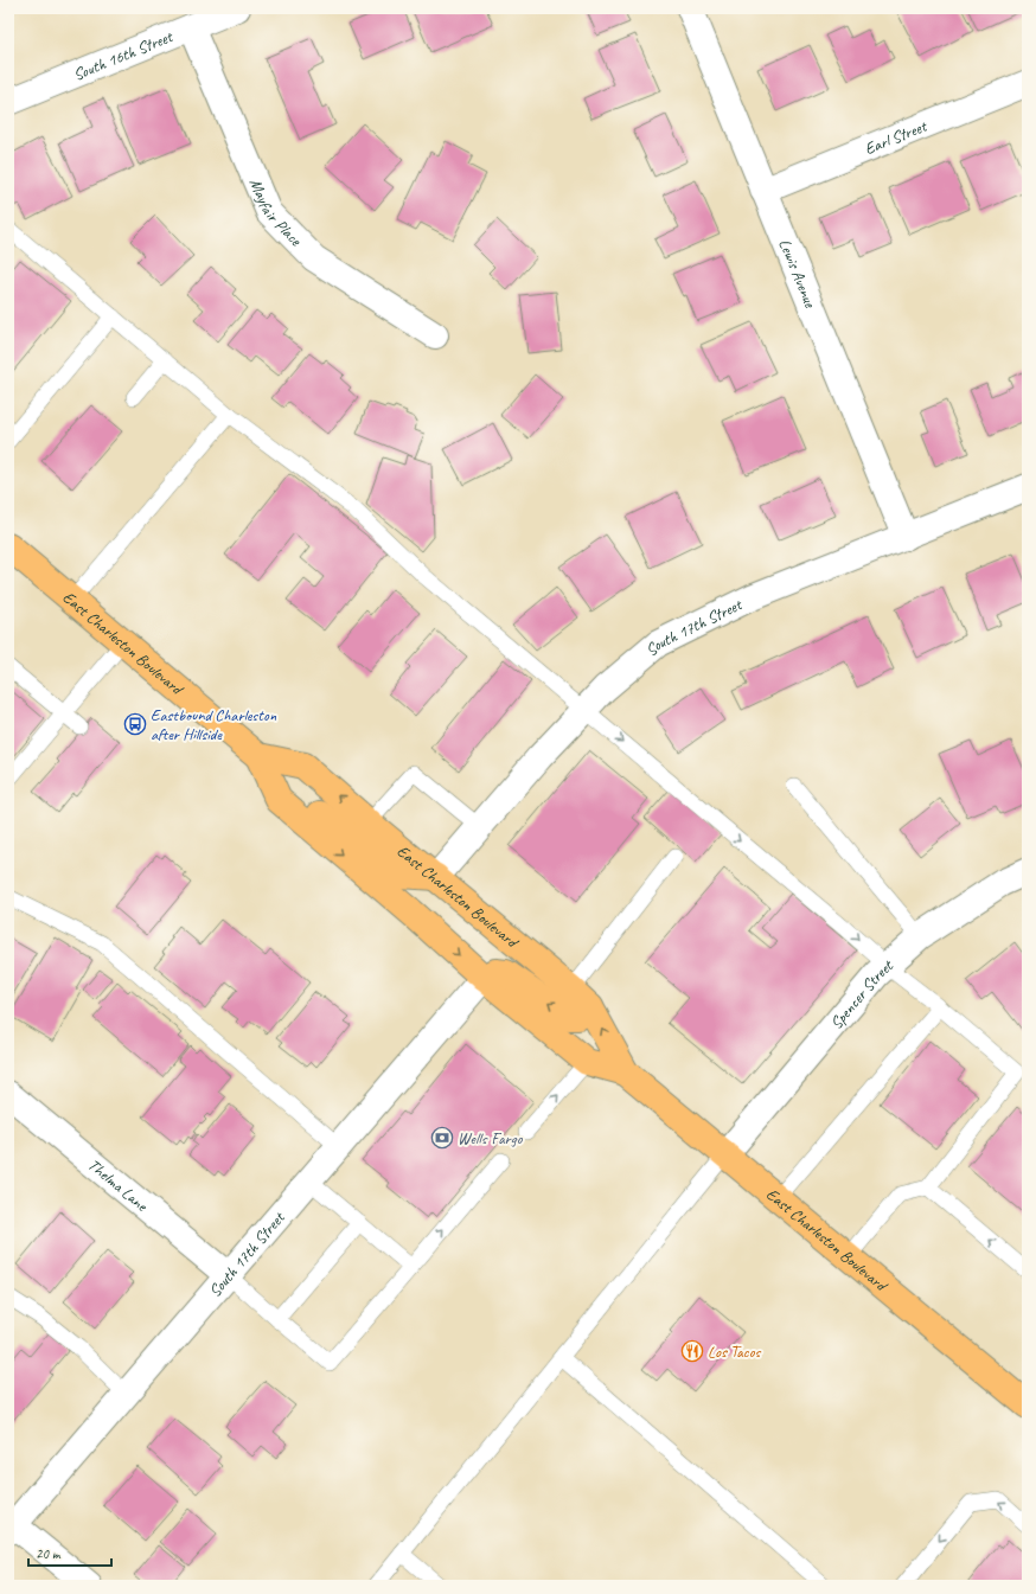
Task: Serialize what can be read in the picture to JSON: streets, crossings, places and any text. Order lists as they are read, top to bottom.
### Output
{
  "streets": {
    "main road": ["East Charleston Boulevard"],
    "street": [
      "South 16th Street",
      "Earl Street",
      "Mayfair Place",
      "Lewis Avenue",
      "South 17th Street",
      "Spencer Street",
      "Thelma Lane"
    ]
  },
  "crossings": [
    ["South 16th Street", "Mayfair Place"],
    ["Earl Street", "Lewis Avenue"],
    ["Lewis Avenue", "South 17th Street"],
    ["South 17th Street", "East Charleston Boulevard"],
    ["South 17th Street", "Thelma Lane"],
    ["East Charleston Boulevard", "Spencer Street"]
  ],
  "places": {
    "bus stop": ["Eastbound Charleston after Hillside"],
    "bank": ["Wells Fargo"],
    "restaurant": ["Los Tacos"]
  },
  "scale_bar": "20 m"
}
